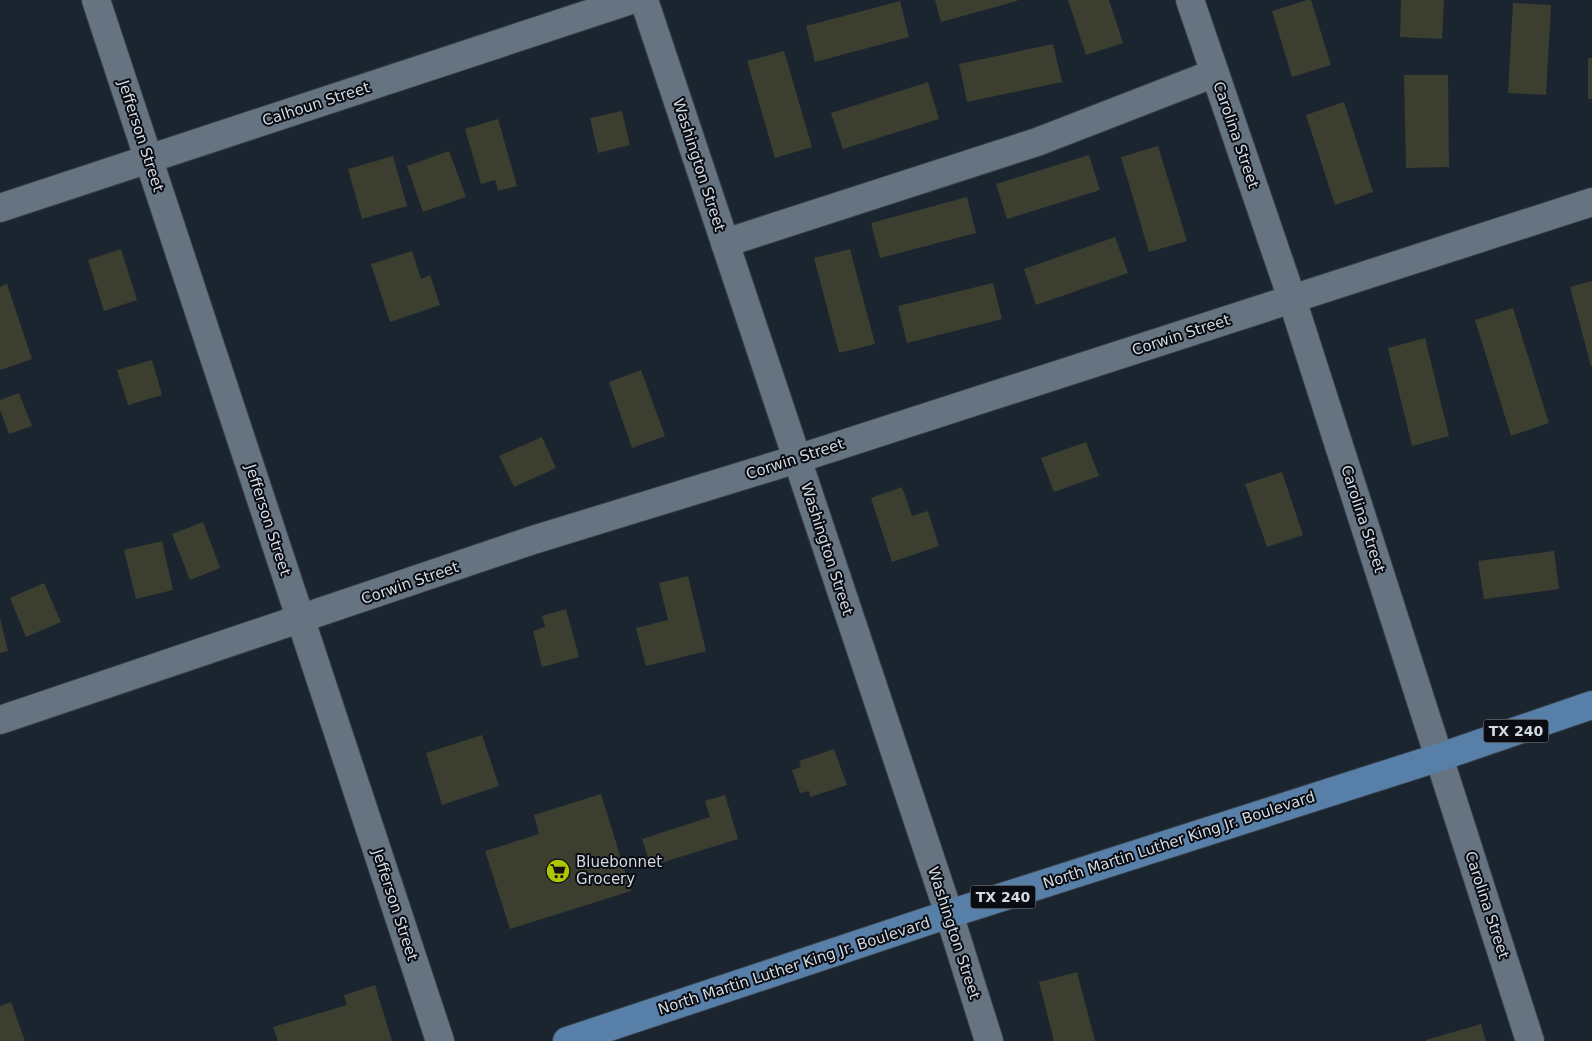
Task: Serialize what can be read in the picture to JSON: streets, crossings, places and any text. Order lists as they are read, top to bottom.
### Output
{
  "streets": {
    "main road": ["TX 240", "North Martin Luther King Jr. Boulevard"],
    "street": [
      "Calhoun Street",
      "Carolina Street",
      "Jefferson Street",
      "Washington Street",
      "Corwin Street"
    ]
  },
  "crossings": [
    ["Calhoun Street", "Jefferson Street"],
    ["Carolina Street", "Corwin Street"],
    ["Carolina Street", "North Martin Luther King Jr. Boulevard"],
    ["Jefferson Street", "Corwin Street"],
    ["Washington Street", "Corwin Street"],
    ["Washington Street", "North Martin Luther King Jr. Boulevard"]
  ],
  "places": {
    "supermarket": ["Bluebonnet Grocery"]
  }
}
